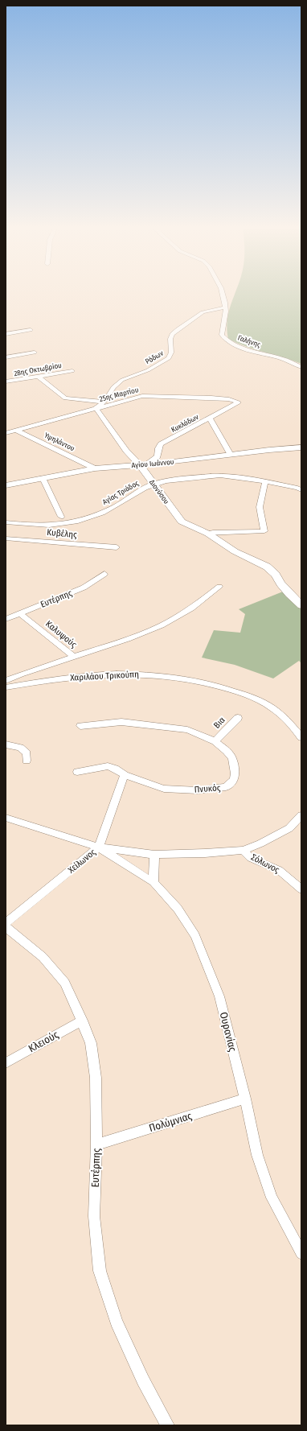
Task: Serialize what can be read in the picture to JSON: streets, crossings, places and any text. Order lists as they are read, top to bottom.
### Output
{
  "streets": {
    "street": [
      "Γαλήνης",
      "Ρόδων",
      "28ης Οκτωβρίου",
      "25ης Μαρτίου",
      "Κυκλάδων",
      "Υψηλάντου",
      "Αγίου Ιωάννου",
      "Διονύσου",
      "Αγίας Τριάδος",
      "Κυβέλης",
      "Ευτέρπης",
      "Καλυψούς",
      "Χαριλάου Τρικούπη",
      "Βια",
      "Πνυκός",
      "Χείλωνος",
      "Σόλωνος",
      "Ουρανίας",
      "Κλειούς",
      "Πολύμνιας"
    ]
  },
  "crossings": [
    ["Γαλήνης", "Ρόδων"],
    ["Ρόδων", "25ης Μαρτίου"],
    ["Ρόδων", "Διονύσου"],
    ["25ης Μαρτίου", "Κυκλάδων"],
    ["25ης Μαρτίου", "Υψηλάντου"],
    ["25ης Μαρτίου", "Διονύσου"],
    ["Κυκλάδων", "Αγίου Ιωάννου"],
    ["Κυκλάδων", "Διονύσου"],
    ["Υψηλάντου", "Αγίου Ιωάννου"],
    ["Αγίου Ιωάννου", "Διονύσου"],
    ["Διονύσου", "Αγίας Τριάδος"],
    ["Ευτέρπης", "Καλυψούς"],
    ["Ευτέρπης", "Κλειούς"],
    ["Ευτέρπης", "Πολύμνιας"],
    ["Βια", "Πνυκός"],
    ["Πνυκός", "Χείλωνος"],
    ["Χείλωνος", "Ουρανίας"],
    ["Ουρανίας", "Πολύμνιας"]
  ]
}
